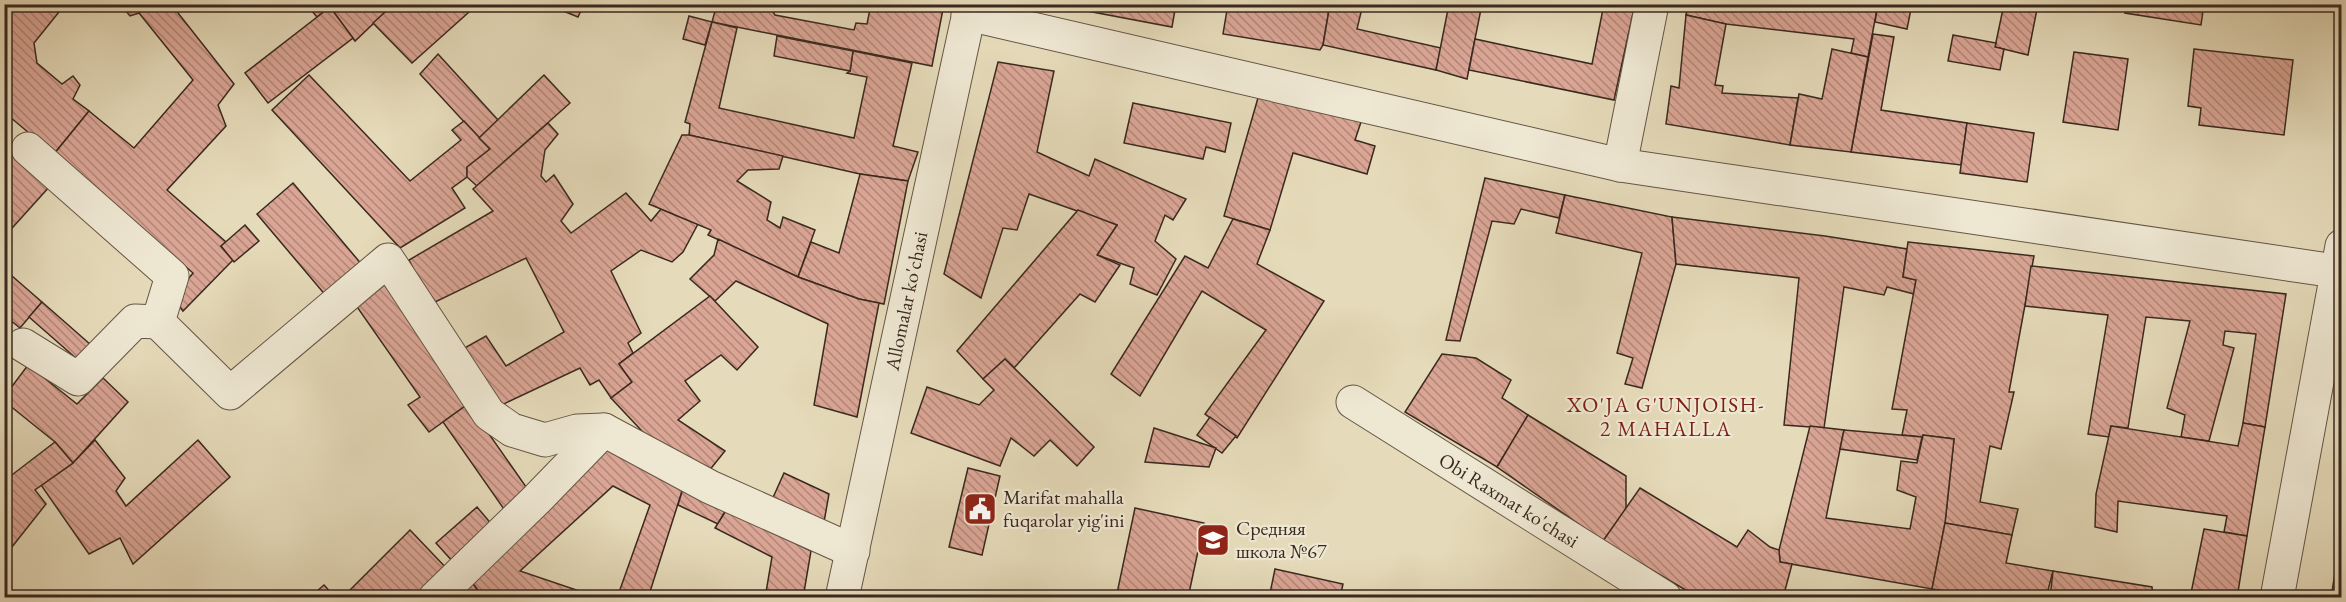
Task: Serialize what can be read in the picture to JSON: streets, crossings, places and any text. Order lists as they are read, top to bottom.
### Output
{
  "streets": {
    "street": ["Allomalar ko'chasi", "Obi Raxmat ko'chasi"]
  },
  "districts": ["XO'JA G'UNJOISH- 2 MAHALLA"],
  "places": {
    "public building": ["Marifat mahalla fuqarolar yig'ini"],
    "school or university": ["Средняя школа №67"]
  }
}
